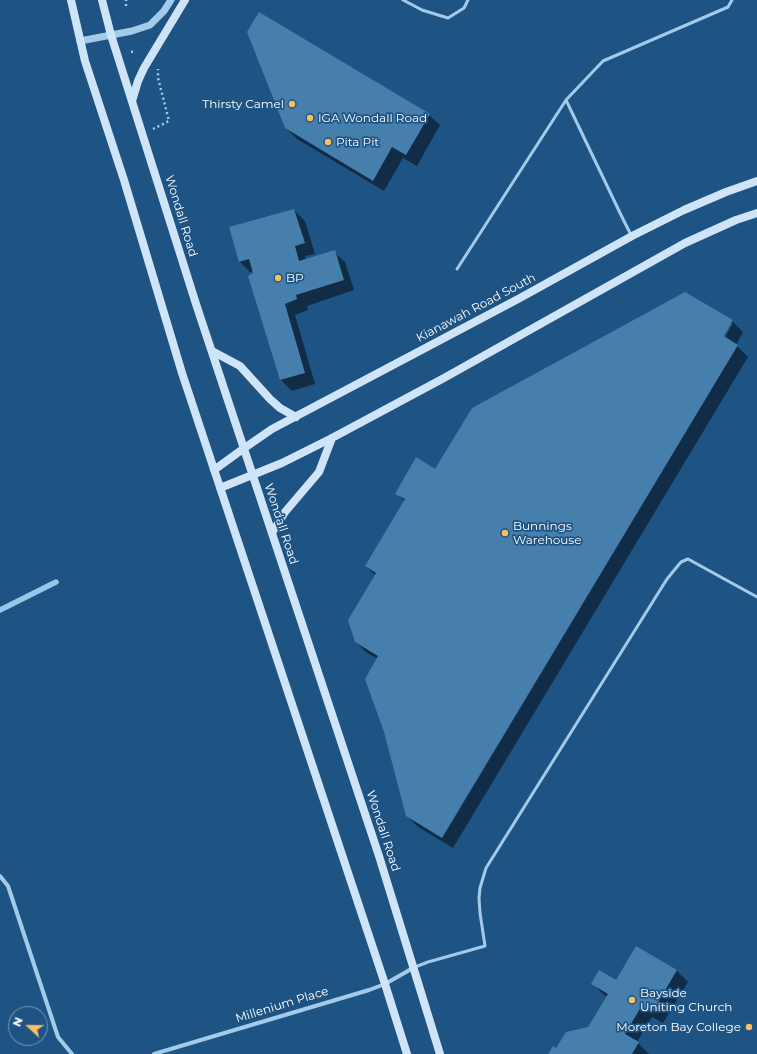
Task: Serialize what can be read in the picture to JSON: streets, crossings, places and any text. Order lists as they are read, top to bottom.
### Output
{
  "streets": {
    "main road": ["Wondall Road", "Kianawah Road South"],
    "street": ["Millenium Place"]
  },
  "crossings": [
    ["Wondall Road", "Kianawah Road South"],
    ["Wondall Road", "Millenium Place"]
  ],
  "places": [
    "Thirsty Camel",
    "IGA Wondall Road",
    "Pita Pit",
    "BP",
    "Bunnings Warehouse",
    "Bayside Uniting Church",
    "Moreton Bay College"
  ],
  "north": "left"
}
